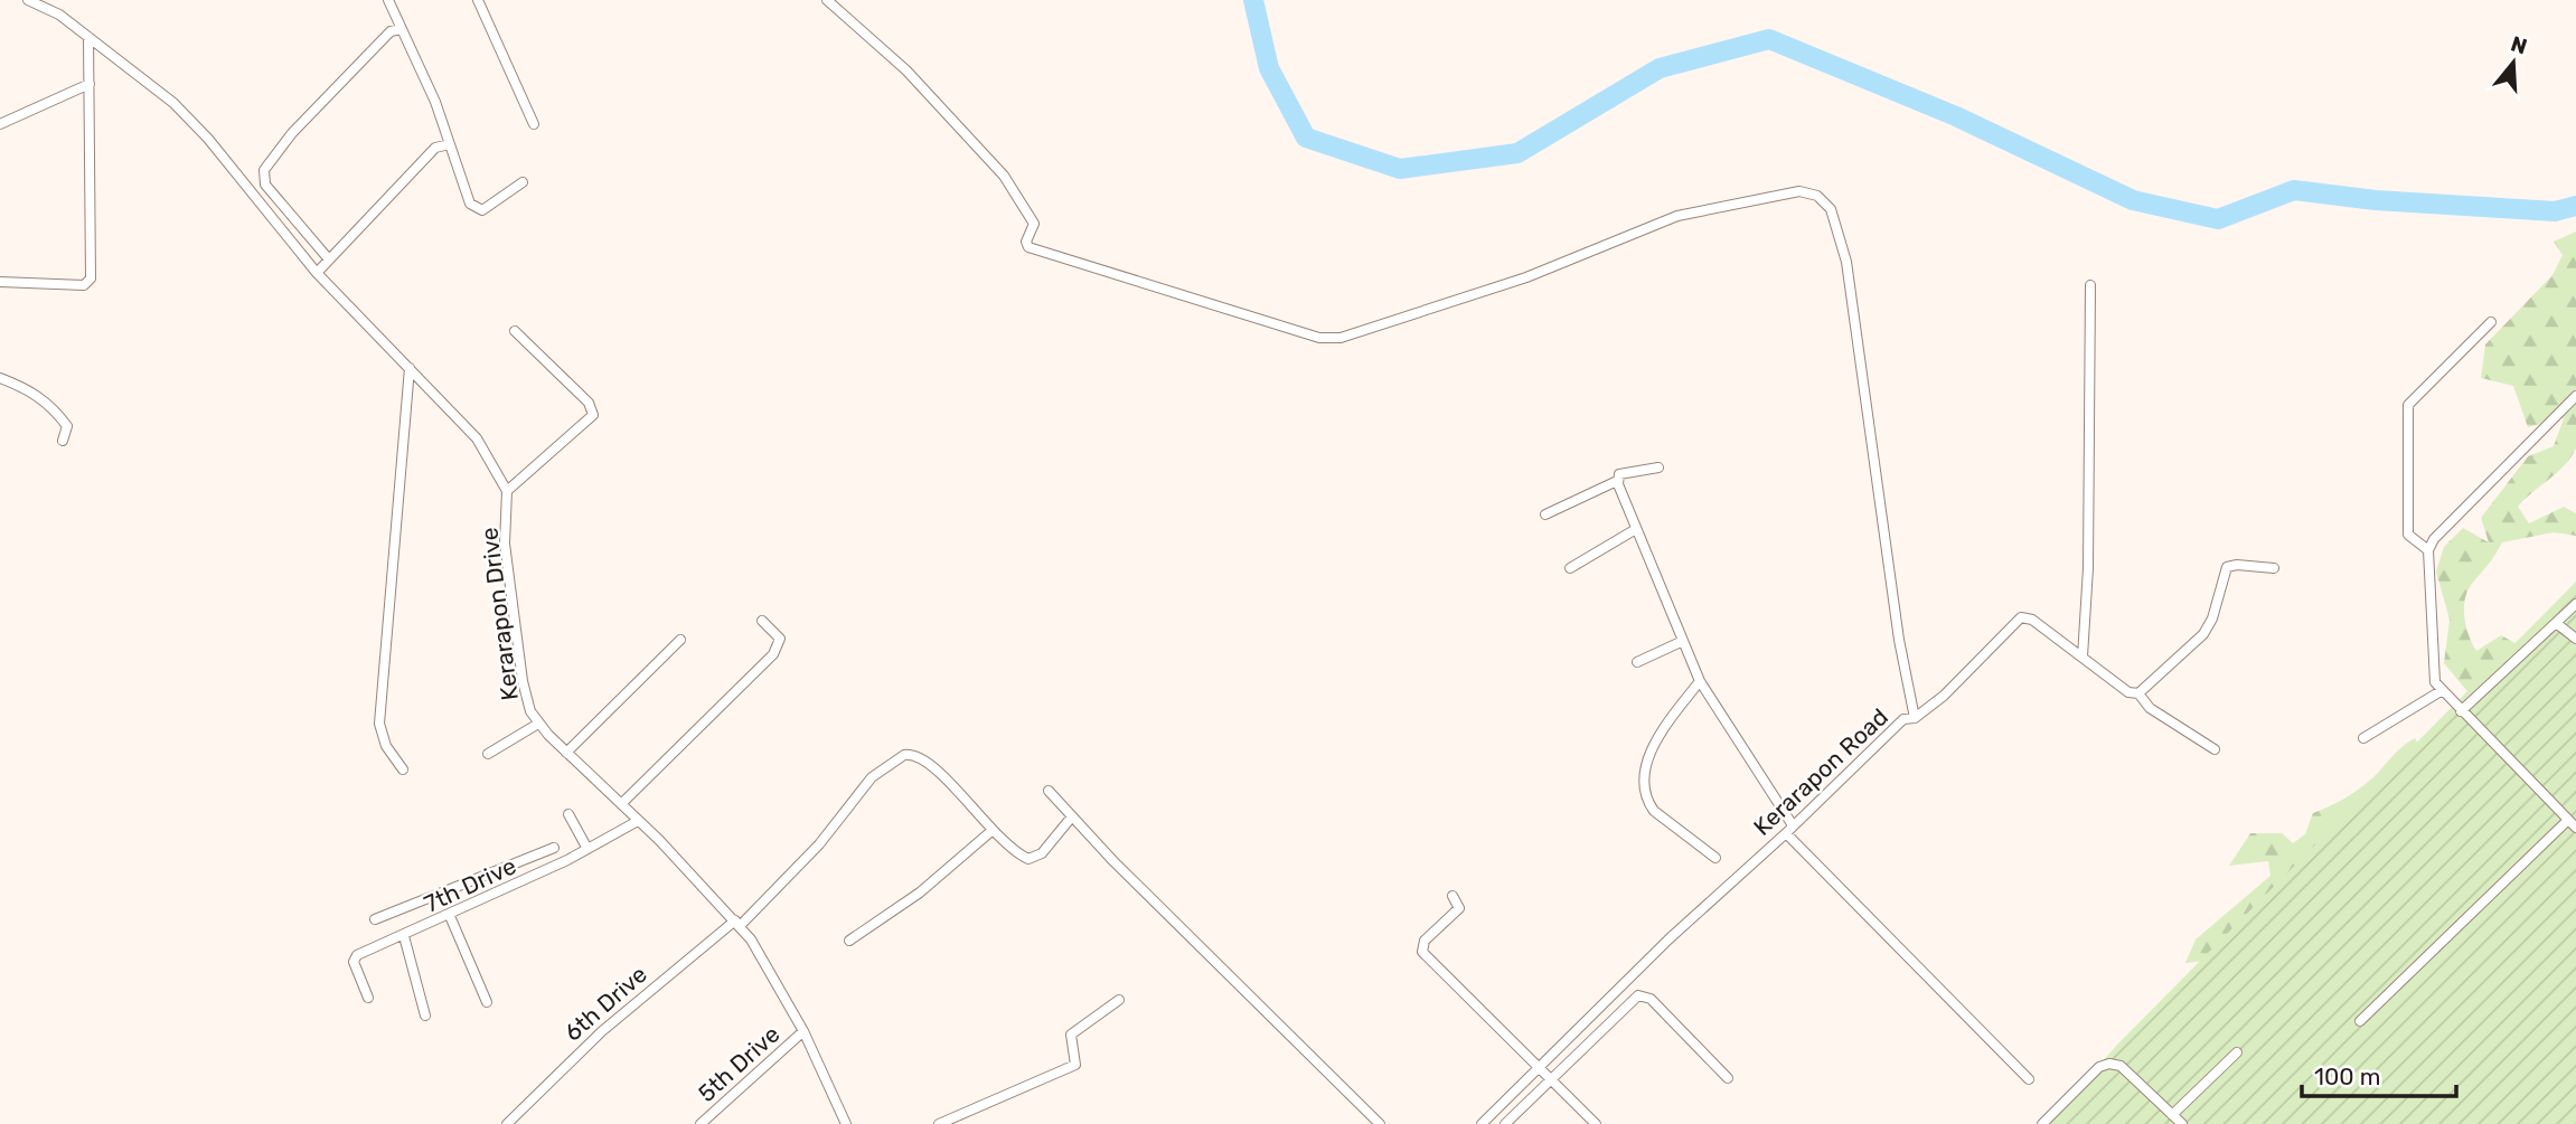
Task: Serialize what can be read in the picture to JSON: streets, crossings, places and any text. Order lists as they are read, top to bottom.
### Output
{
  "streets": {
    "street": [
      "Kerarapon Drive",
      "Kerarapon Road",
      "7th Drive",
      "6th Drive",
      "5th Drive"
    ]
  },
  "crossings": [
    ["Kerarapon Drive", "7th Drive"],
    ["Kerarapon Drive", "6th Drive"],
    ["Kerarapon Drive", "5th Drive"]
  ],
  "scale_bar": "100 m",
  "north": "top"
}
